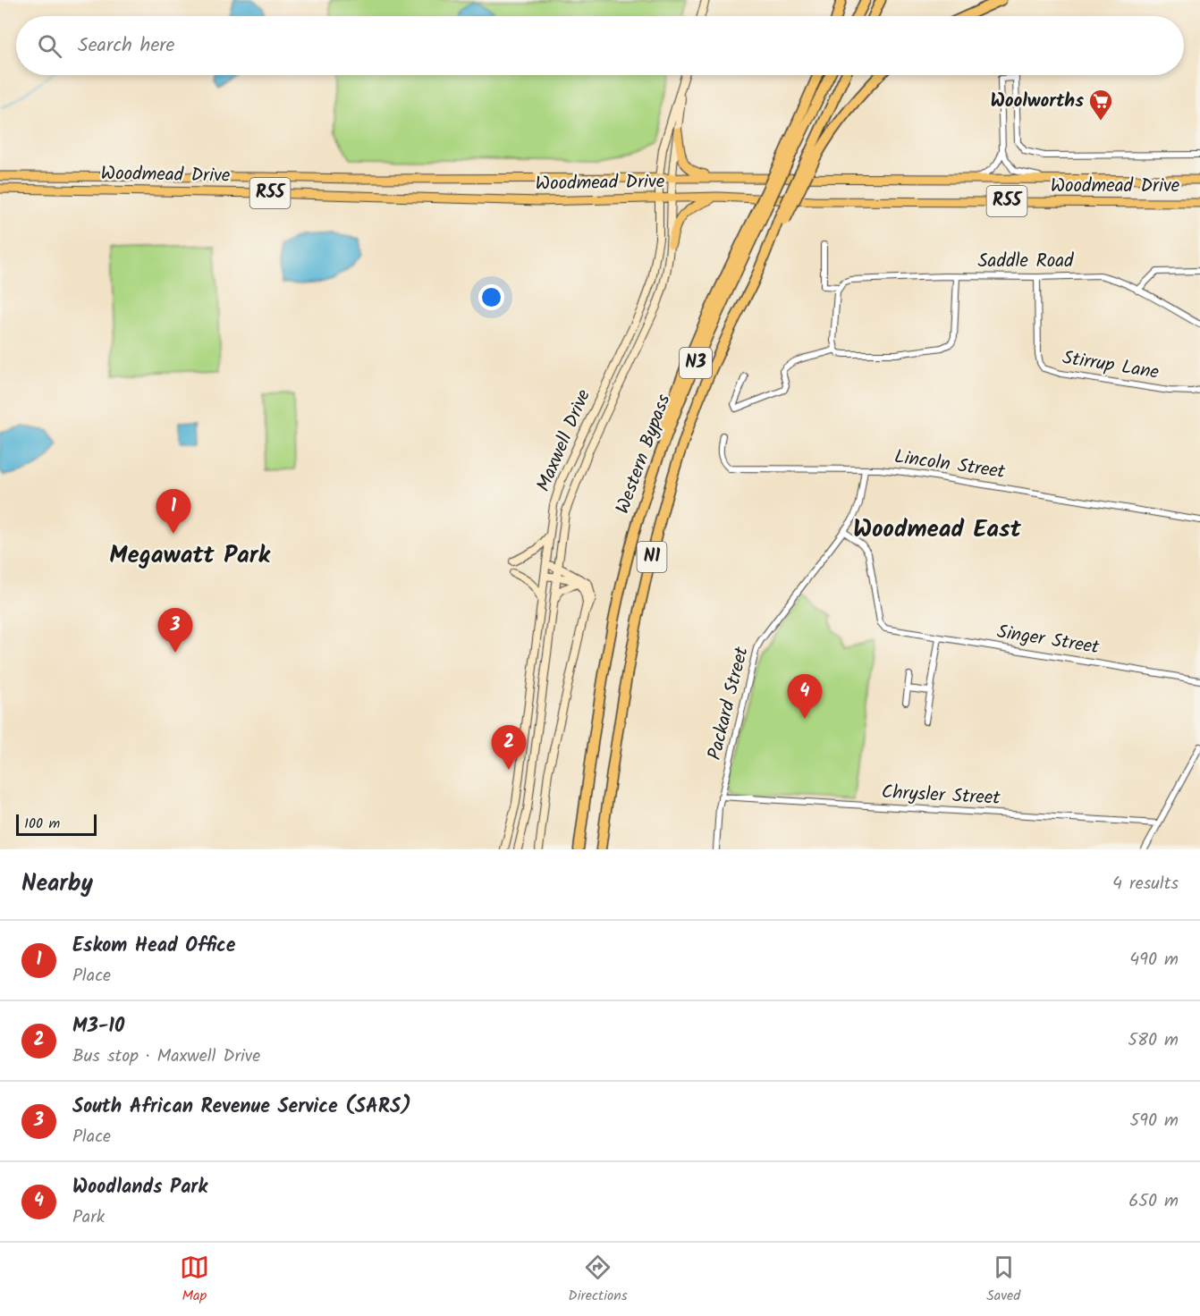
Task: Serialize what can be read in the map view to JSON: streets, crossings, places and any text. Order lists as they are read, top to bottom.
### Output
{
  "streets": {
    "highway": ["N3", "Western Bypass", "N1"],
    "main road": ["Woodmead Drive", "R55", "Maxwell Drive"],
    "street": [
      "Saddle Road",
      "Stirrup Lane",
      "Lincoln Street",
      "Singer Street",
      "Packard Street",
      "Chrysler Street"
    ]
  },
  "crossings": [
    ["Woodmead Drive", "Maxwell Drive"],
    ["Saddle Road", "Stirrup Lane"],
    ["Lincoln Street", "Packard Street"],
    ["Singer Street", "Packard Street"],
    ["Packard Street", "Chrysler Street"]
  ],
  "districts": ["Woodmead East", "Megawatt Park"],
  "places": {
    "supermarket": ["Woolworths"]
  },
  "scale_bar": "100 m",
  "page": {
    "search": "Search here",
    "pins": [
      "1",
      "3",
      "4",
      "2"
    ],
    "scale": "100 m",
    "heading": ["Nearby", "4 results"],
    "list": [
      {
        "mark": "1",
        "name": "Eskom Head Office",
        "note": "Place",
        "value": "490 m"
      },
      {
        "mark": "2",
        "name": "M3-10",
        "note": "Bus stop · Maxwell Drive",
        "value": "580 m"
      },
      {
        "mark": "3",
        "name": "South African Revenue Service (SARS)",
        "note": "Place",
        "value": "590 m"
      },
      {
        "mark": "4",
        "name": "Woodlands Park",
        "note": "Park",
        "value": "650 m"
      }
    ],
    "nav": ["Map", "Directions", "Saved"]
  }
}
